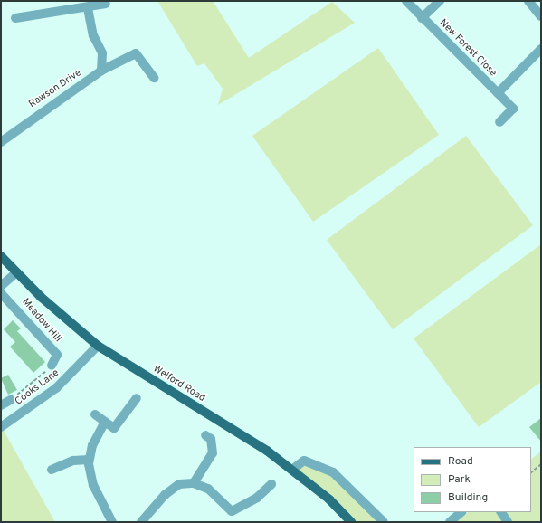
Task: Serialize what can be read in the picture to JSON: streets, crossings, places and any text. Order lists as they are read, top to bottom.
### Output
{
  "streets": {
    "main road": ["Welford Road"],
    "street": [
      "New Forest Close",
      "Rawson Drive",
      "Meadow Hill",
      "Cooks Lane"
    ]
  },
  "crossings": [
    ["Welford Road", "Cooks Lane"]
  ],
  "legend": ["Road", "Park", "Building"]
}
